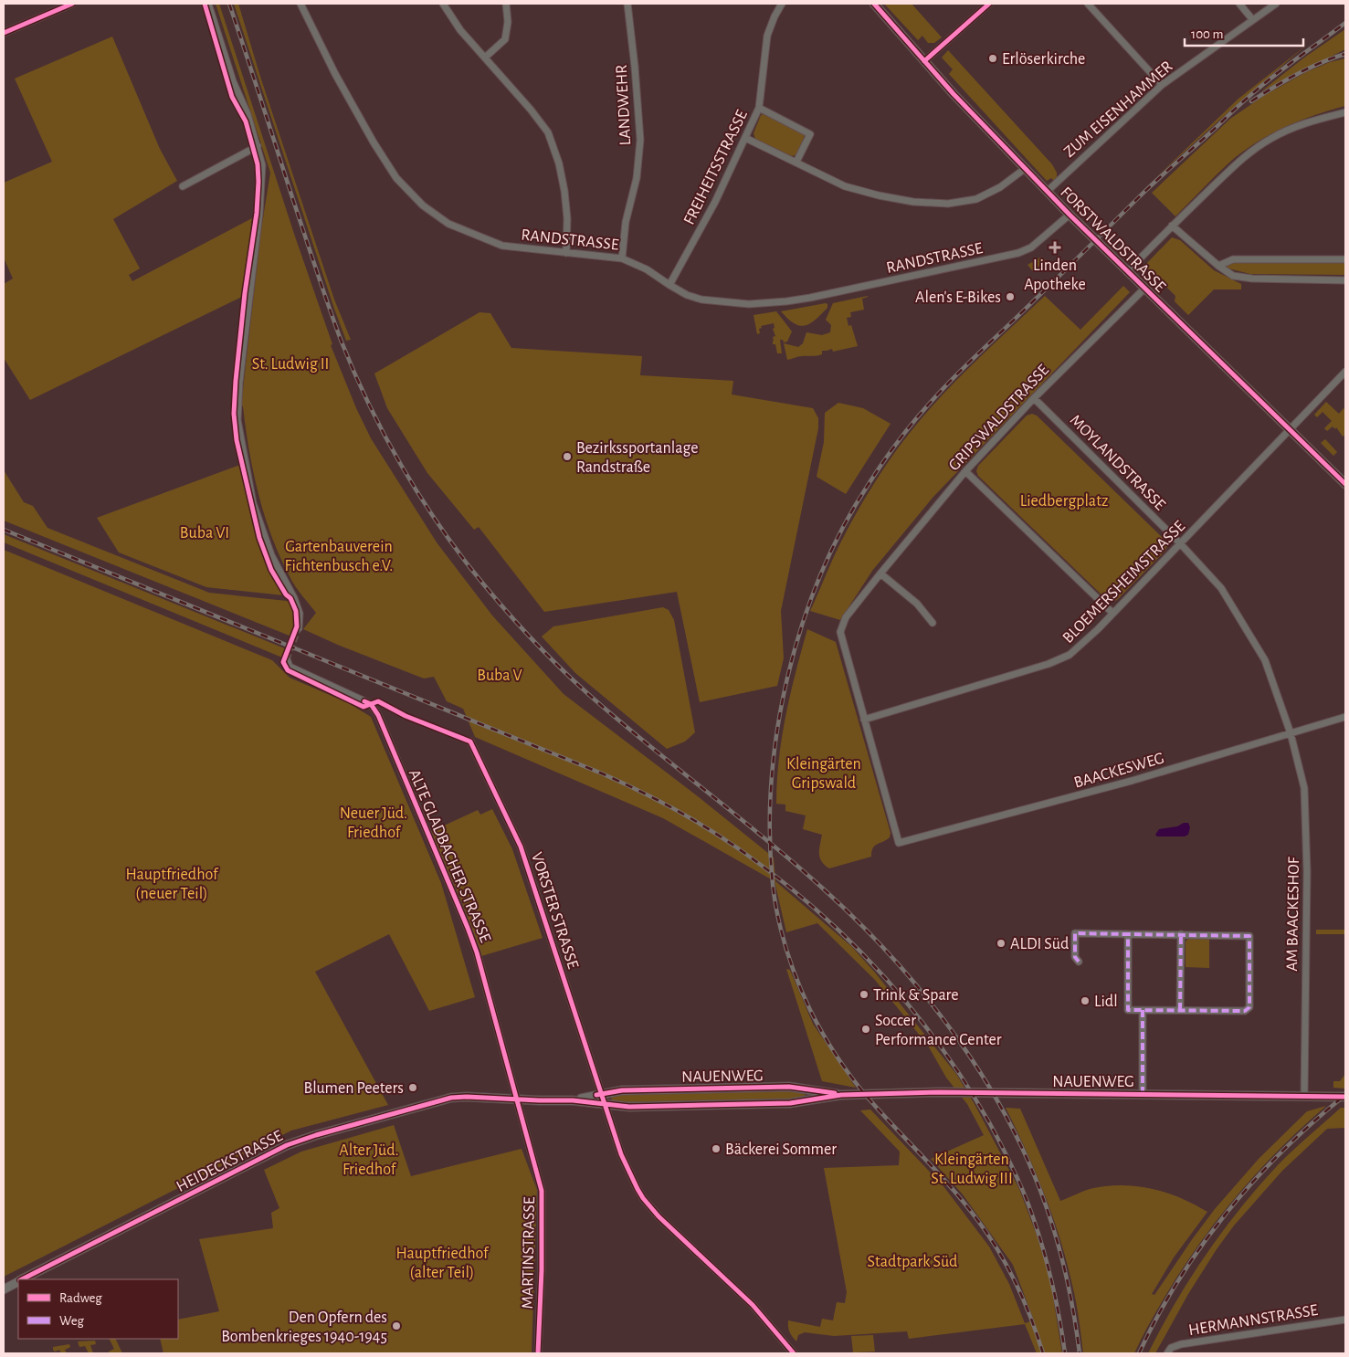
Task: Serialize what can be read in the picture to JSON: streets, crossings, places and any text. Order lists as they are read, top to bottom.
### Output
{
  "streets": {
    "street": [
      "LANDWEHR",
      "ZUM EISENHAMMER",
      "FREIHEITSSTRASSE",
      "RANDSTRASSE",
      "FORSTWALDSTRASSE",
      "GRIPSWALDSTRASSE",
      "MOYLANDSTRASSE",
      "BLOEMERSHEIMSTRASSE",
      "BAACKESWEG",
      "ALTE GLADBACHER STRASSE",
      "VORSTER STRASSE",
      "AM BAACKESHOF",
      "NAUENWEG",
      "HEIDECKSTRASSE",
      "MARTINSTRASSE",
      "HERMANNSTRASSE"
    ]
  },
  "crossings": [
    ["LANDWEHR", "RANDSTRASSE"],
    ["ZUM EISENHAMMER", "FORSTWALDSTRASSE"],
    ["FREIHEITSSTRASSE", "RANDSTRASSE"],
    ["RANDSTRASSE", "FORSTWALDSTRASSE"],
    ["FORSTWALDSTRASSE", "GRIPSWALDSTRASSE"],
    ["FORSTWALDSTRASSE", "BLOEMERSHEIMSTRASSE"],
    ["GRIPSWALDSTRASSE", "MOYLANDSTRASSE"],
    ["GRIPSWALDSTRASSE", "BLOEMERSHEIMSTRASSE"],
    ["GRIPSWALDSTRASSE", "BAACKESWEG"],
    ["MOYLANDSTRASSE", "BLOEMERSHEIMSTRASSE"],
    ["MOYLANDSTRASSE", "BAACKESWEG"],
    ["MOYLANDSTRASSE", "AM BAACKESHOF"],
    ["BAACKESWEG", "AM BAACKESHOF"],
    ["ALTE GLADBACHER STRASSE", "HEIDECKSTRASSE"],
    ["ALTE GLADBACHER STRASSE", "MARTINSTRASSE"],
    ["VORSTER STRASSE", "NAUENWEG"],
    ["AM BAACKESHOF", "NAUENWEG"],
    ["NAUENWEG", "HEIDECKSTRASSE"],
    ["HEIDECKSTRASSE", "MARTINSTRASSE"]
  ],
  "parks": [
    "St. Ludwig II",
    "Liedbergplatz",
    "Buba VI",
    "Gartenbauverein Fichtenbusch e.V.",
    "Buba V",
    "Kleingärten Gripswald",
    "Neuer Jüd. Friedhof",
    "Hauptfriedhof (neuer Teil)",
    "Alter Jüd. Friedhof",
    "Kleingärten St. Ludwig III",
    "Hauptfriedhof (alter Teil)",
    "Stadtpark Süd"
  ],
  "places": {
    "other": [
      "Erlöserkirche",
      "Alen's E-Bikes",
      "Bezirkssportanlage Randstraße",
      "ALDI Süd",
      "Trink & Spare",
      "Lidl",
      "Soccer Performance Center",
      "Blumen Peeters",
      "Bäckerei Sommer",
      "Den Opfern des Bombenkrieges 1940-1945"
    ],
    "health": ["Linden Apotheke"]
  },
  "legend": ["Radweg", "Weg"],
  "scale_bar": "100 m"
}
